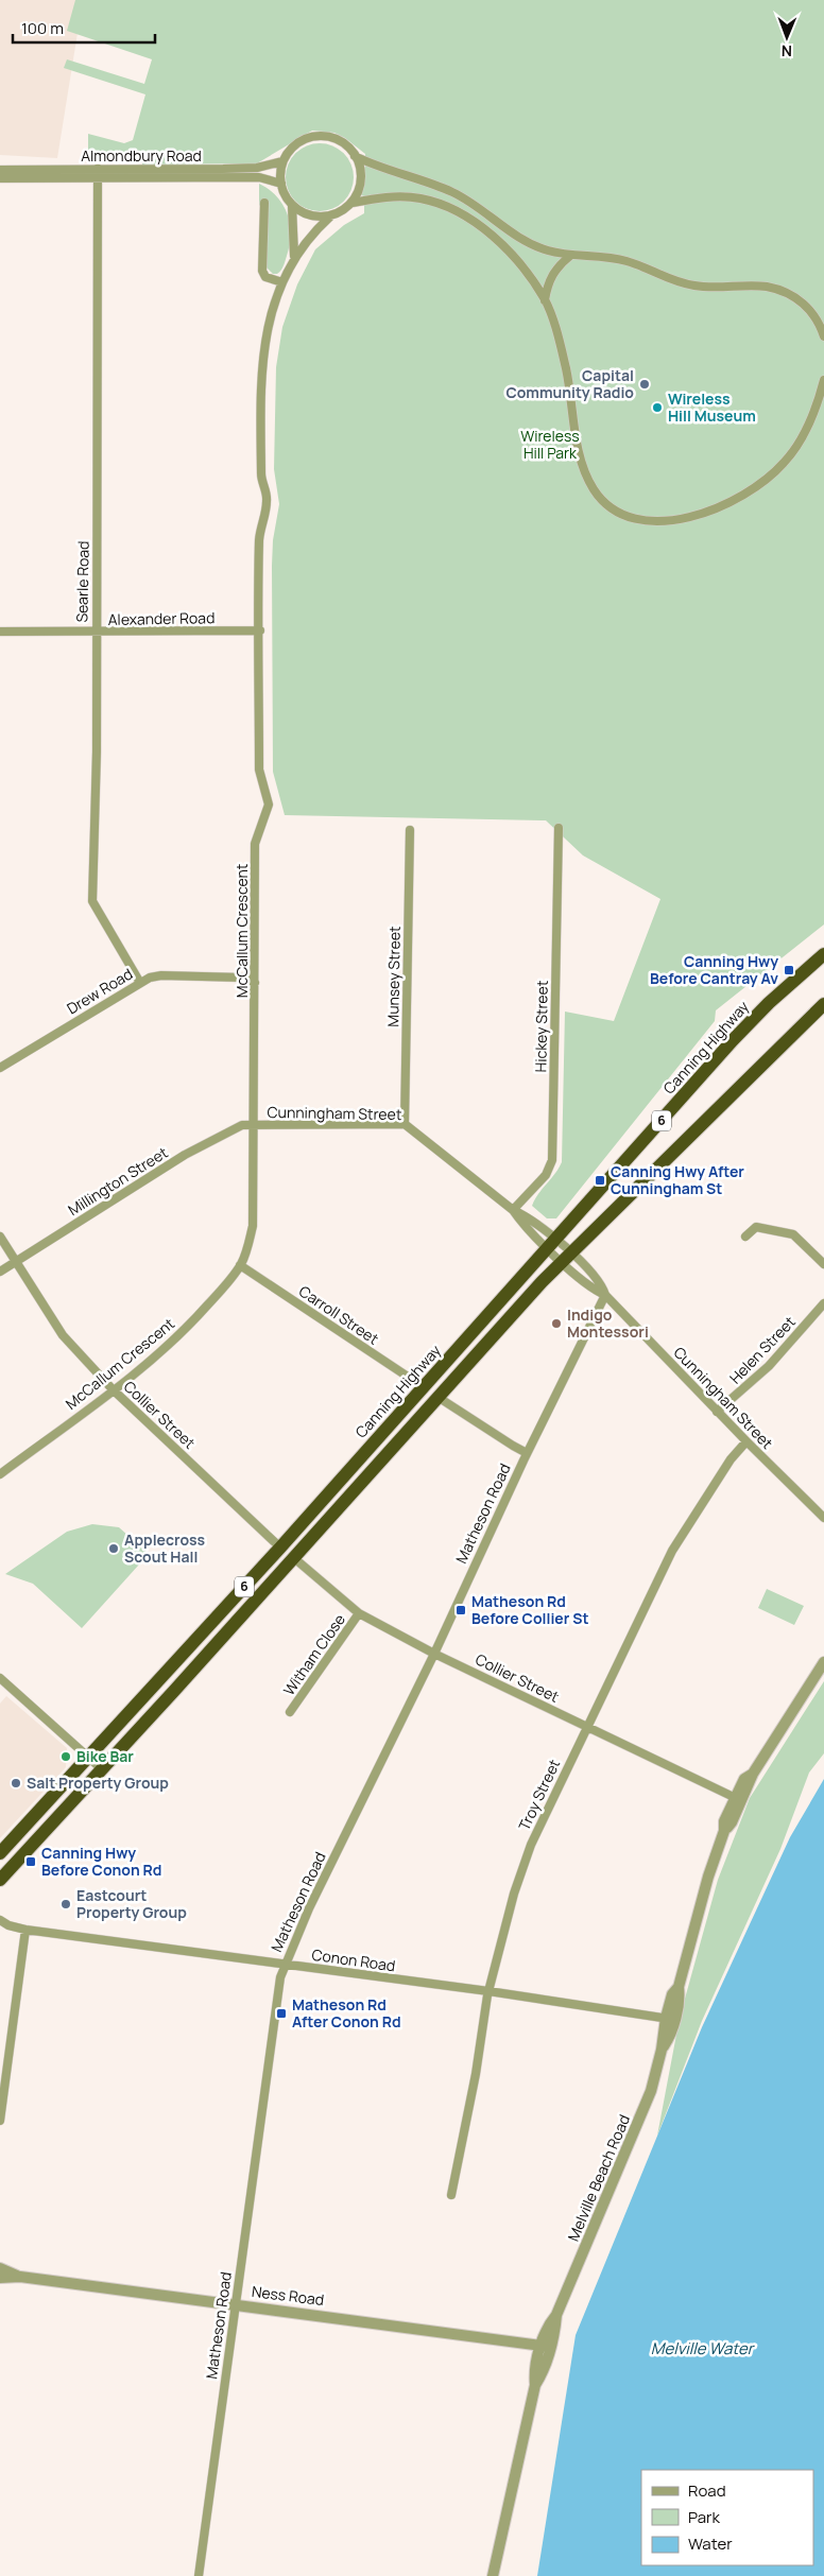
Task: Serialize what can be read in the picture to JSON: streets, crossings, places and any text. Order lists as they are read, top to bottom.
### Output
{
  "streets": {
    "highway": ["Canning Highway", "6"],
    "street": [
      "Almondbury Road",
      "Searle Road",
      "Alexander Road",
      "McCallum Crescent",
      "Munsey Street",
      "Drew Road",
      "Hickey Street",
      "Cunningham Street",
      "Millington Street",
      "Carroll Street",
      "Helen Street",
      "Collier Street",
      "Matheson Road",
      "Witham Close",
      "Troy Street",
      "Conon Road",
      "Melville Beach Road",
      "Ness Road"
    ]
  },
  "crossings": [
    ["Almondbury Road", "Searle Road"],
    ["Almondbury Road", "McCallum Crescent"],
    ["Searle Road", "Alexander Road"],
    ["Searle Road", "Drew Road"],
    ["Alexander Road", "McCallum Crescent"],
    ["McCallum Crescent", "Drew Road"],
    ["McCallum Crescent", "Cunningham Street"],
    ["McCallum Crescent", "Millington Street"],
    ["McCallum Crescent", "Carroll Street"],
    ["McCallum Crescent", "Collier Street"],
    ["Munsey Street", "Cunningham Street"],
    ["Hickey Street", "Cunningham Street"],
    ["Canning Highway", "Cunningham Street"],
    ["Canning Highway", "Carroll Street"],
    ["Canning Highway", "Collier Street"],
    ["Cunningham Street", "6"],
    ["Cunningham Street", "Millington Street"],
    ["Cunningham Street", "Helen Street"],
    ["Cunningham Street", "Matheson Road"],
    ["Cunningham Street", "Troy Street"],
    ["6", "Collier Street"],
    ["Millington Street", "Collier Street"],
    ["Collier Street", "Matheson Road"],
    ["Collier Street", "Witham Close"],
    ["Collier Street", "Troy Street"],
    ["Collier Street", "Melville Beach Road"],
    ["Matheson Road", "Conon Road"],
    ["Matheson Road", "Ness Road"],
    ["Troy Street", "Conon Road"],
    ["Conon Road", "Melville Beach Road"],
    ["Melville Beach Road", "Ness Road"]
  ],
  "water": ["Melville Water"],
  "parks": ["Wireless Hill Park"],
  "places": {
    "other": [
      "Capital Community Radio",
      "Wireless Hill Museum",
      "Indigo Montessori",
      "Applecross Scout Hall",
      "Bike Bar",
      "Salt Property Group",
      "Eastcourt Property Group"
    ],
    "transit": [
      "Canning Hwy Before Cantray Av",
      "Canning Hwy After Cunningham St",
      "Matheson Rd Before Collier St",
      "Canning Hwy Before Conon Rd",
      "Matheson Rd After Conon Rd"
    ]
  },
  "legend": ["Road", "Park", "Water"],
  "scale_bar": "100 m",
  "north": "bottom"
}
